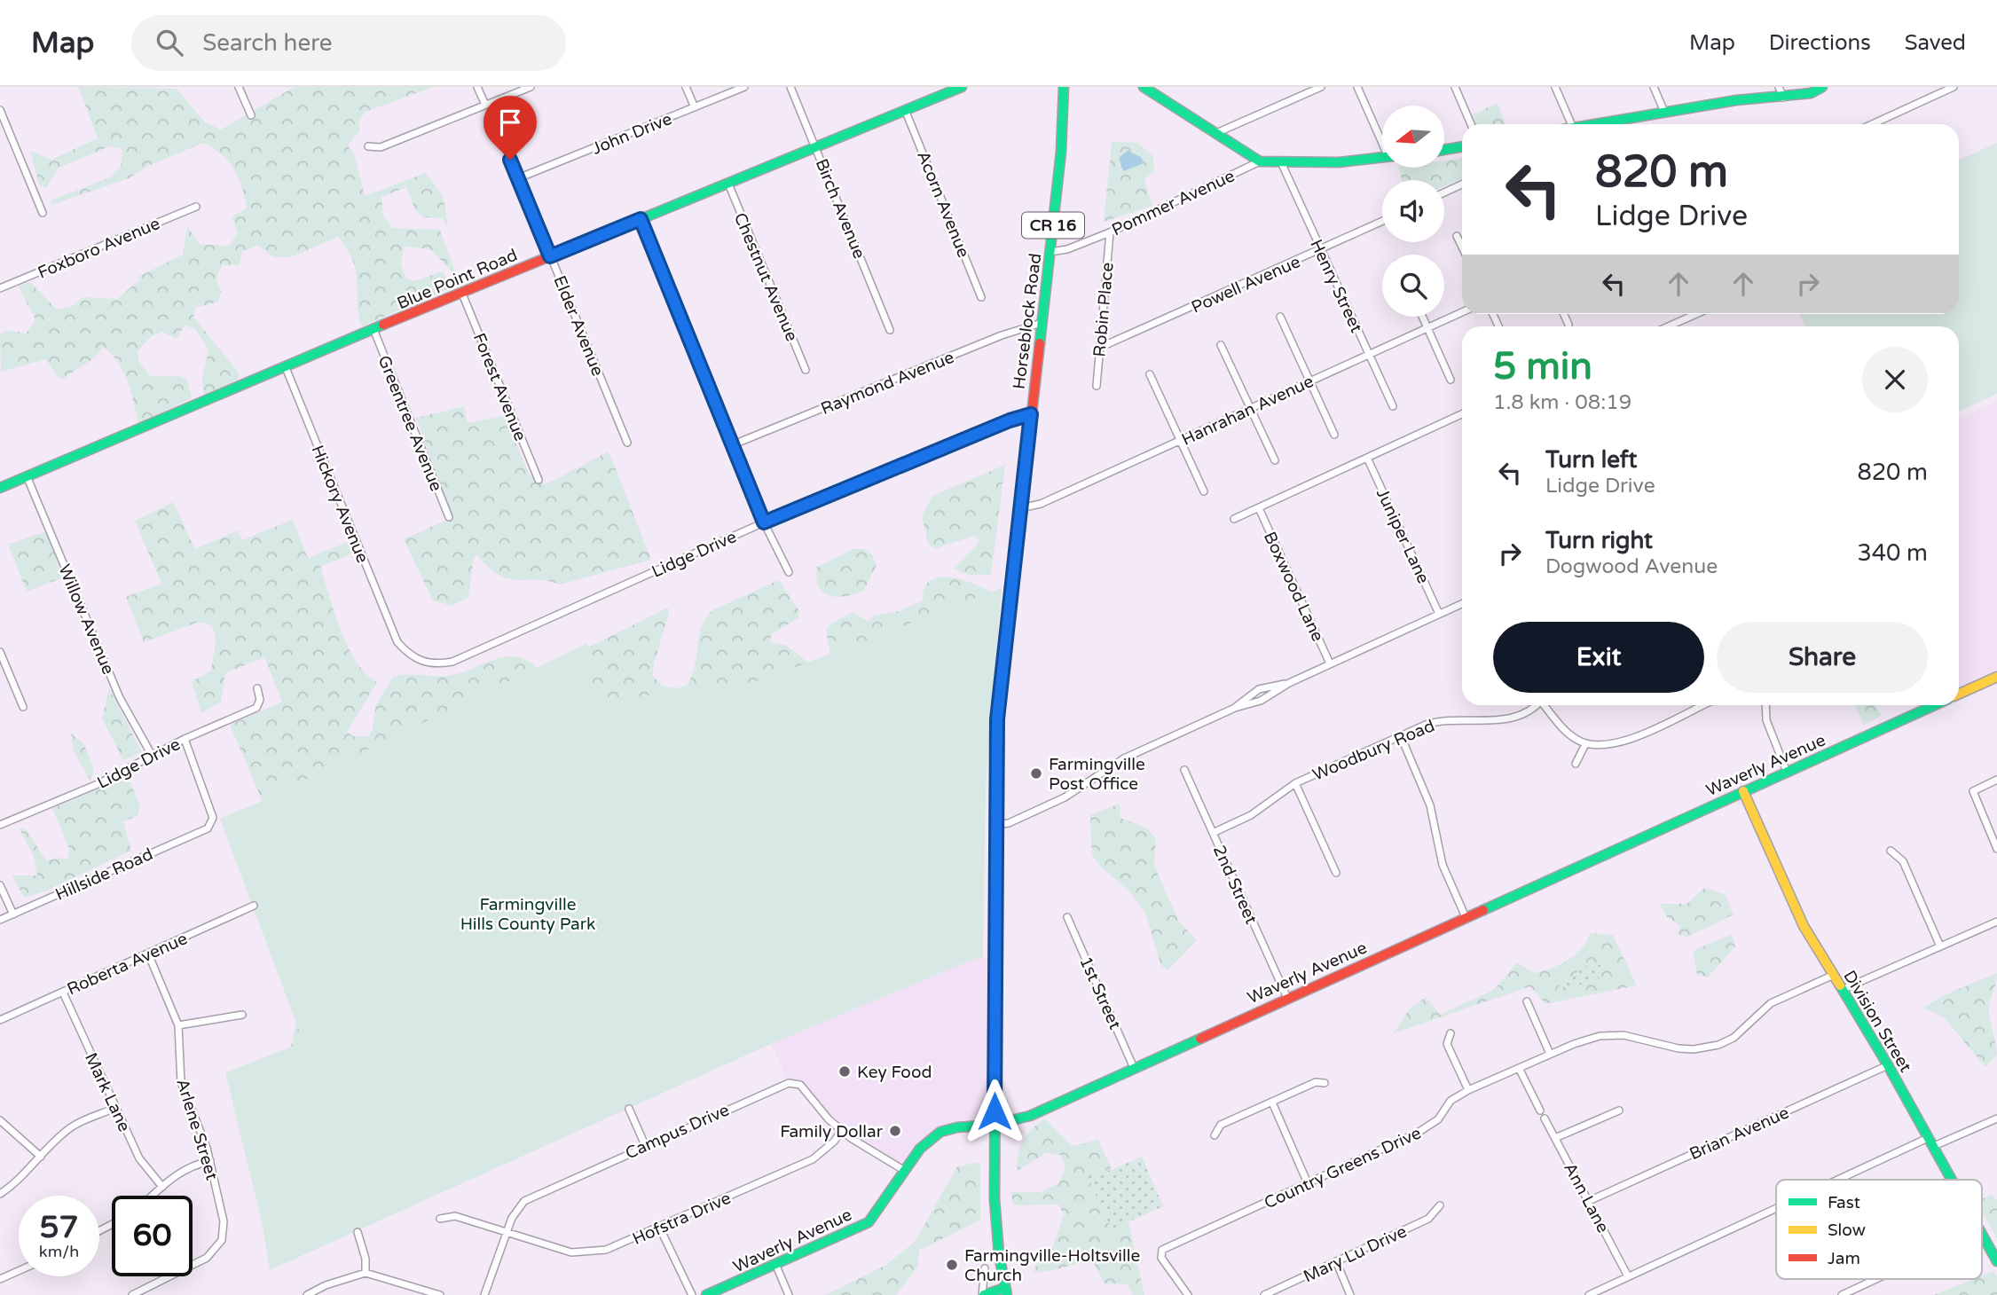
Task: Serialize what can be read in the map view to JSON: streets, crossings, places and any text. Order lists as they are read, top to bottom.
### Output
{
  "streets": {
    "street": [
      "John Drive",
      "Pommer Avenue",
      "Acorn Avenue",
      "Birch Avenue",
      "CR 16",
      "Foxboro Avenue",
      "Chestnut Avenue",
      "Blue Point Road",
      "Powell Avenue",
      "Henry Street",
      "Robin Place",
      "Horseblock Road",
      "Elder Avenue",
      "Raymond Avenue",
      "Forest Avenue",
      "Hanrahan Avenue",
      "Greentree Avenue",
      "Hickory Avenue",
      "Juniper Lane",
      "Lidge Drive",
      "Boxwood Lane",
      "Willow Avenue",
      "Woodbury Road",
      "Waverly Avenue",
      "Hillside Road",
      "2nd Street",
      "Roberta Avenue",
      "1st Street",
      "Division Street",
      "Mark Lane",
      "Arlene Street",
      "Campus Drive",
      "Brian Avenue",
      "Country Greens Drive",
      "Ann Lane",
      "Hofstra Drive",
      "Mary Lu Drive"
    ]
  },
  "crossings": [
    ["John Drive", "Elder Avenue"],
    ["Pommer Avenue", "Robin Place"],
    ["Pommer Avenue", "Horseblock Road"],
    ["Acorn Avenue", "Blue Point Road"],
    ["Birch Avenue", "Blue Point Road"],
    ["Chestnut Avenue", "Blue Point Road"],
    ["Blue Point Road", "Elder Avenue"],
    ["Blue Point Road", "Forest Avenue"],
    ["Blue Point Road", "Greentree Avenue"],
    ["Blue Point Road", "Hickory Avenue"],
    ["Blue Point Road", "Willow Avenue"],
    ["Powell Avenue", "Henry Street"],
    ["Powell Avenue", "Robin Place"],
    ["Henry Street", "Hanrahan Avenue"],
    ["Horseblock Road", "Raymond Avenue"],
    ["Horseblock Road", "Hanrahan Avenue"],
    ["Horseblock Road", "Lidge Drive"],
    ["Horseblock Road", "Waverly Avenue"],
    ["Hickory Avenue", "Lidge Drive"],
    ["Lidge Drive", "Willow Avenue"],
    ["Lidge Drive", "Hillside Road"],
    ["Woodbury Road", "2nd Street"],
    ["Waverly Avenue", "2nd Street"],
    ["Waverly Avenue", "1st Street"],
    ["Waverly Avenue", "Division Street"],
    ["Waverly Avenue", "Campus Drive"],
    ["Roberta Avenue", "Mark Lane"],
    ["Roberta Avenue", "Arlene Street"],
    ["Division Street", "Brian Avenue"],
    ["Division Street", "Country Greens Drive"],
    ["Campus Drive", "Hofstra Drive"],
    ["Brian Avenue", "Ann Lane"]
  ],
  "parks": ["Farmingville Hills County Park"],
  "places": [
    "Farmingville Post Office",
    "Key Food",
    "Family Dollar",
    "Farmingville-Holtsville Church"
  ],
  "legend": ["Fast", "Slow", "Jam"],
  "north": "left",
  "page": {
    "header": "Map",
    "search": "Search here",
    "nav": ["Map", "Directions", "Saved"],
    "turn": ["820 m", "Lidge Drive"],
    "heading": ["5 min", "1.8 km · 08:19"],
    "list": [
      {
        "name": "Turn left",
        "note": "Lidge Drive",
        "value": "820 m"
      },
      {
        "name": "Turn right",
        "note": "Dogwood Avenue",
        "value": "340 m"
      }
    ],
    "buttons": ["Exit", "Share"],
    "speed": "57 km/h",
    "limit": "60"
  }
}
